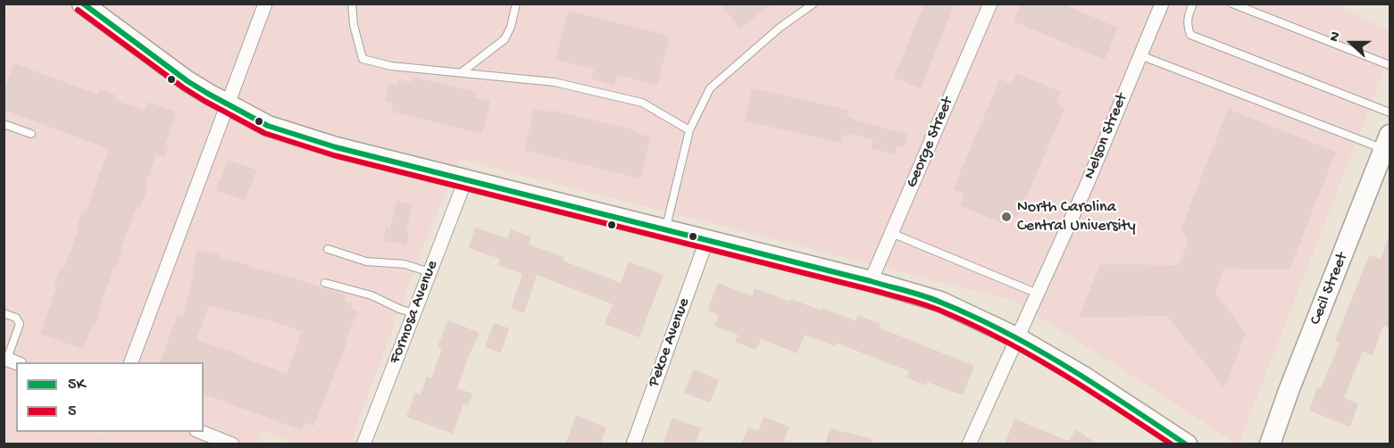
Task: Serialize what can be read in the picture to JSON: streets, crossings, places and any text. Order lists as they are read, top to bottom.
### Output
{
  "streets": {
    "main road": ["Cecil Street"],
    "street": [
      "Nelson Street",
      "George Street",
      "Formosa Avenue",
      "Pekoe Avenue"
    ]
  },
  "places": ["North Carolina Central University"],
  "lines": ["transit line 5K", "transit line 5"],
  "legend": ["5K", "5"],
  "north": "left"
}
